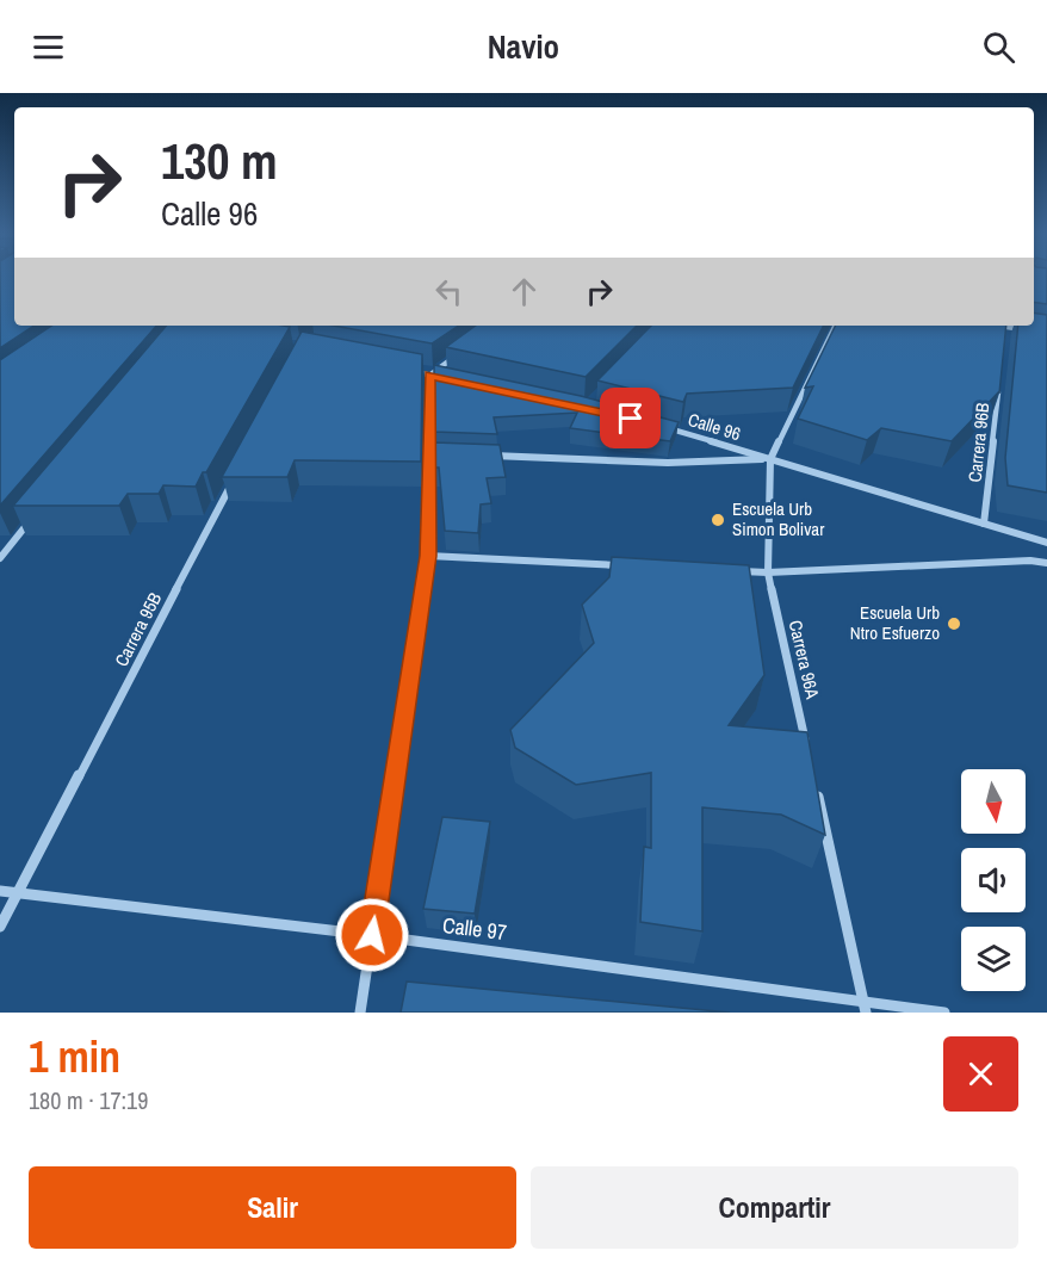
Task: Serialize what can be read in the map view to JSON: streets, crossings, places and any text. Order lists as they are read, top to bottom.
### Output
{
  "streets": {
    "street": [
      "Calle 96",
      "Carrera 96B",
      "Carrera 95B",
      "Carrera 96A",
      "Calle 97"
    ]
  },
  "crossings": [
    ["Calle 96", "Carrera 96B"],
    ["Calle 96", "Carrera 96A"],
    ["Carrera 95B", "Calle 97"]
  ],
  "places": ["Escuela Urb Simon Bolivar", "Escuela Urb Ntro Esfuerzo"],
  "north": "bottom",
  "page": {
    "header": "Navio",
    "turn": ["130 m", "Calle 96"],
    "heading": ["1 min", "180 m · 17:19"],
    "buttons": ["Salir", "Compartir"]
  }
}
